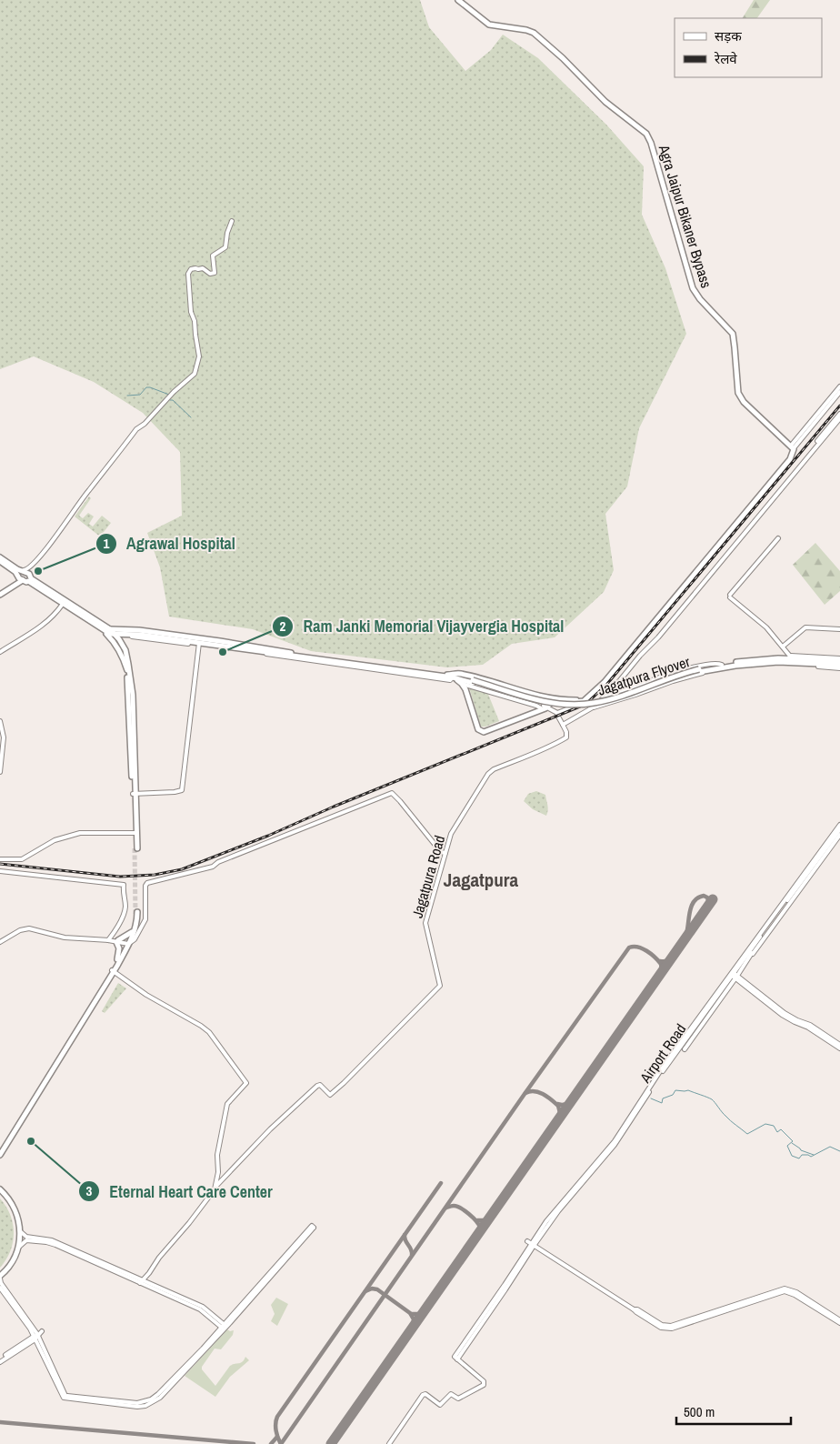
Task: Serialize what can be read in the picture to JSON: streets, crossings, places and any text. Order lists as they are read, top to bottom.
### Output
{
  "streets": {
    "main road": ["Agra Jaipur Bikaner Bypass", "Jagatpura Flyover"],
    "street": ["Jagatpura Road", "Airport Road"]
  },
  "districts": ["Jagatpura"],
  "places": ["Agrawal Hospital", "Ram Janki Memorial Vijayvergia Hospital", "Eternal Heart Care Center"],
  "legend": ["सड़क", "रेलवे"],
  "scale_bar": "500 m"
}
